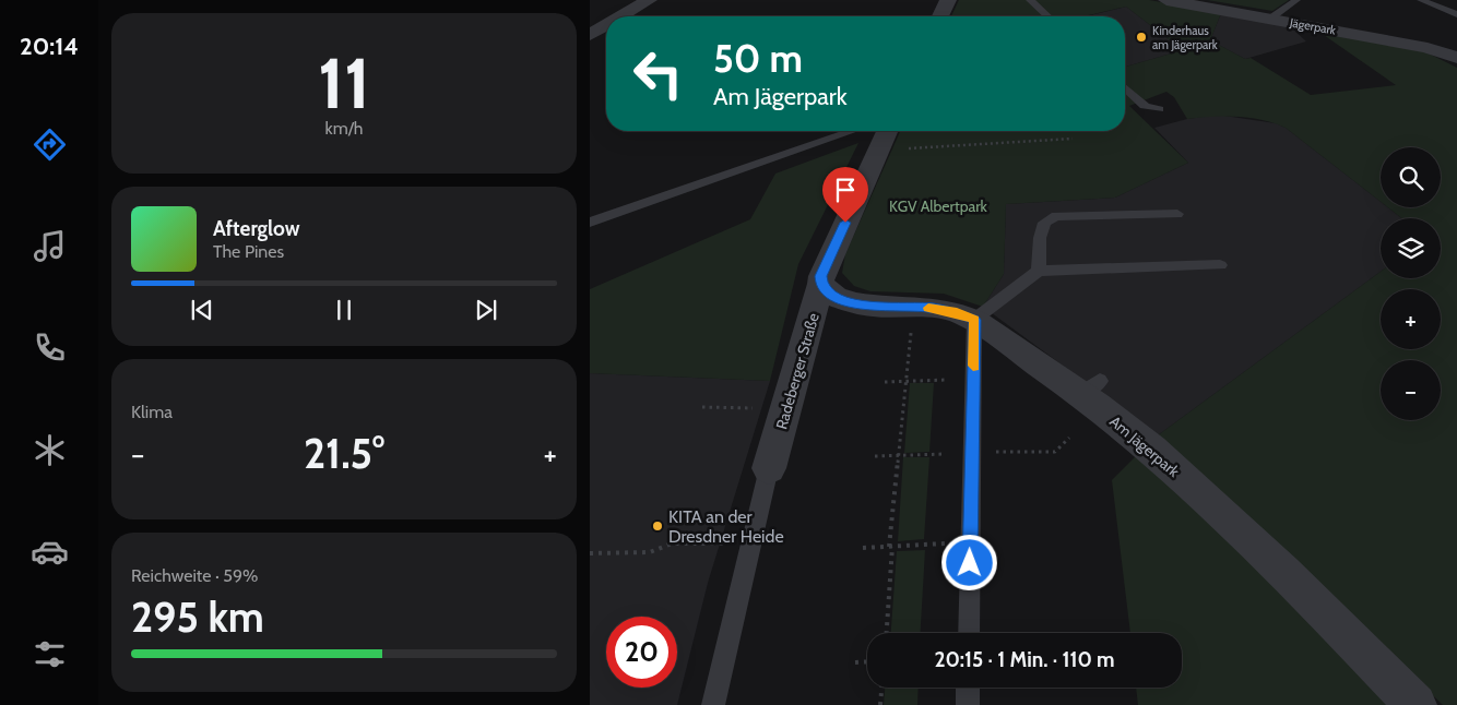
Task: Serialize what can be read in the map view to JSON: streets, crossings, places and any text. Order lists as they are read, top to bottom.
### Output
{
  "streets": {
    "street": ["Jägerpark", "Radeberger Straße", "Am Jägerpark"]
  },
  "crossings": [
    ["Radeberger Straße", "Am Jägerpark"]
  ],
  "parks": ["KGV Albertpark"],
  "places": ["Kinderhaus am Jägerpark", "KITA an der Dresdner Heide"],
  "page": {
    "tabs": "20:14",
    "tile": [
      ["11", "km/h"],
      "Klima",
      ["Reichweite · 59%", "295 km"]
    ],
    "turn": ["50 m", "Am Jägerpark"],
    "map_buttons": ["+", "−"],
    "song": ["Afterglow", "The Pines"],
    "heat": ["−", "21.5°", "+"],
    "limit": "20",
    "trip": "20:15 · 1 Min. · 110 m"
  }
}
